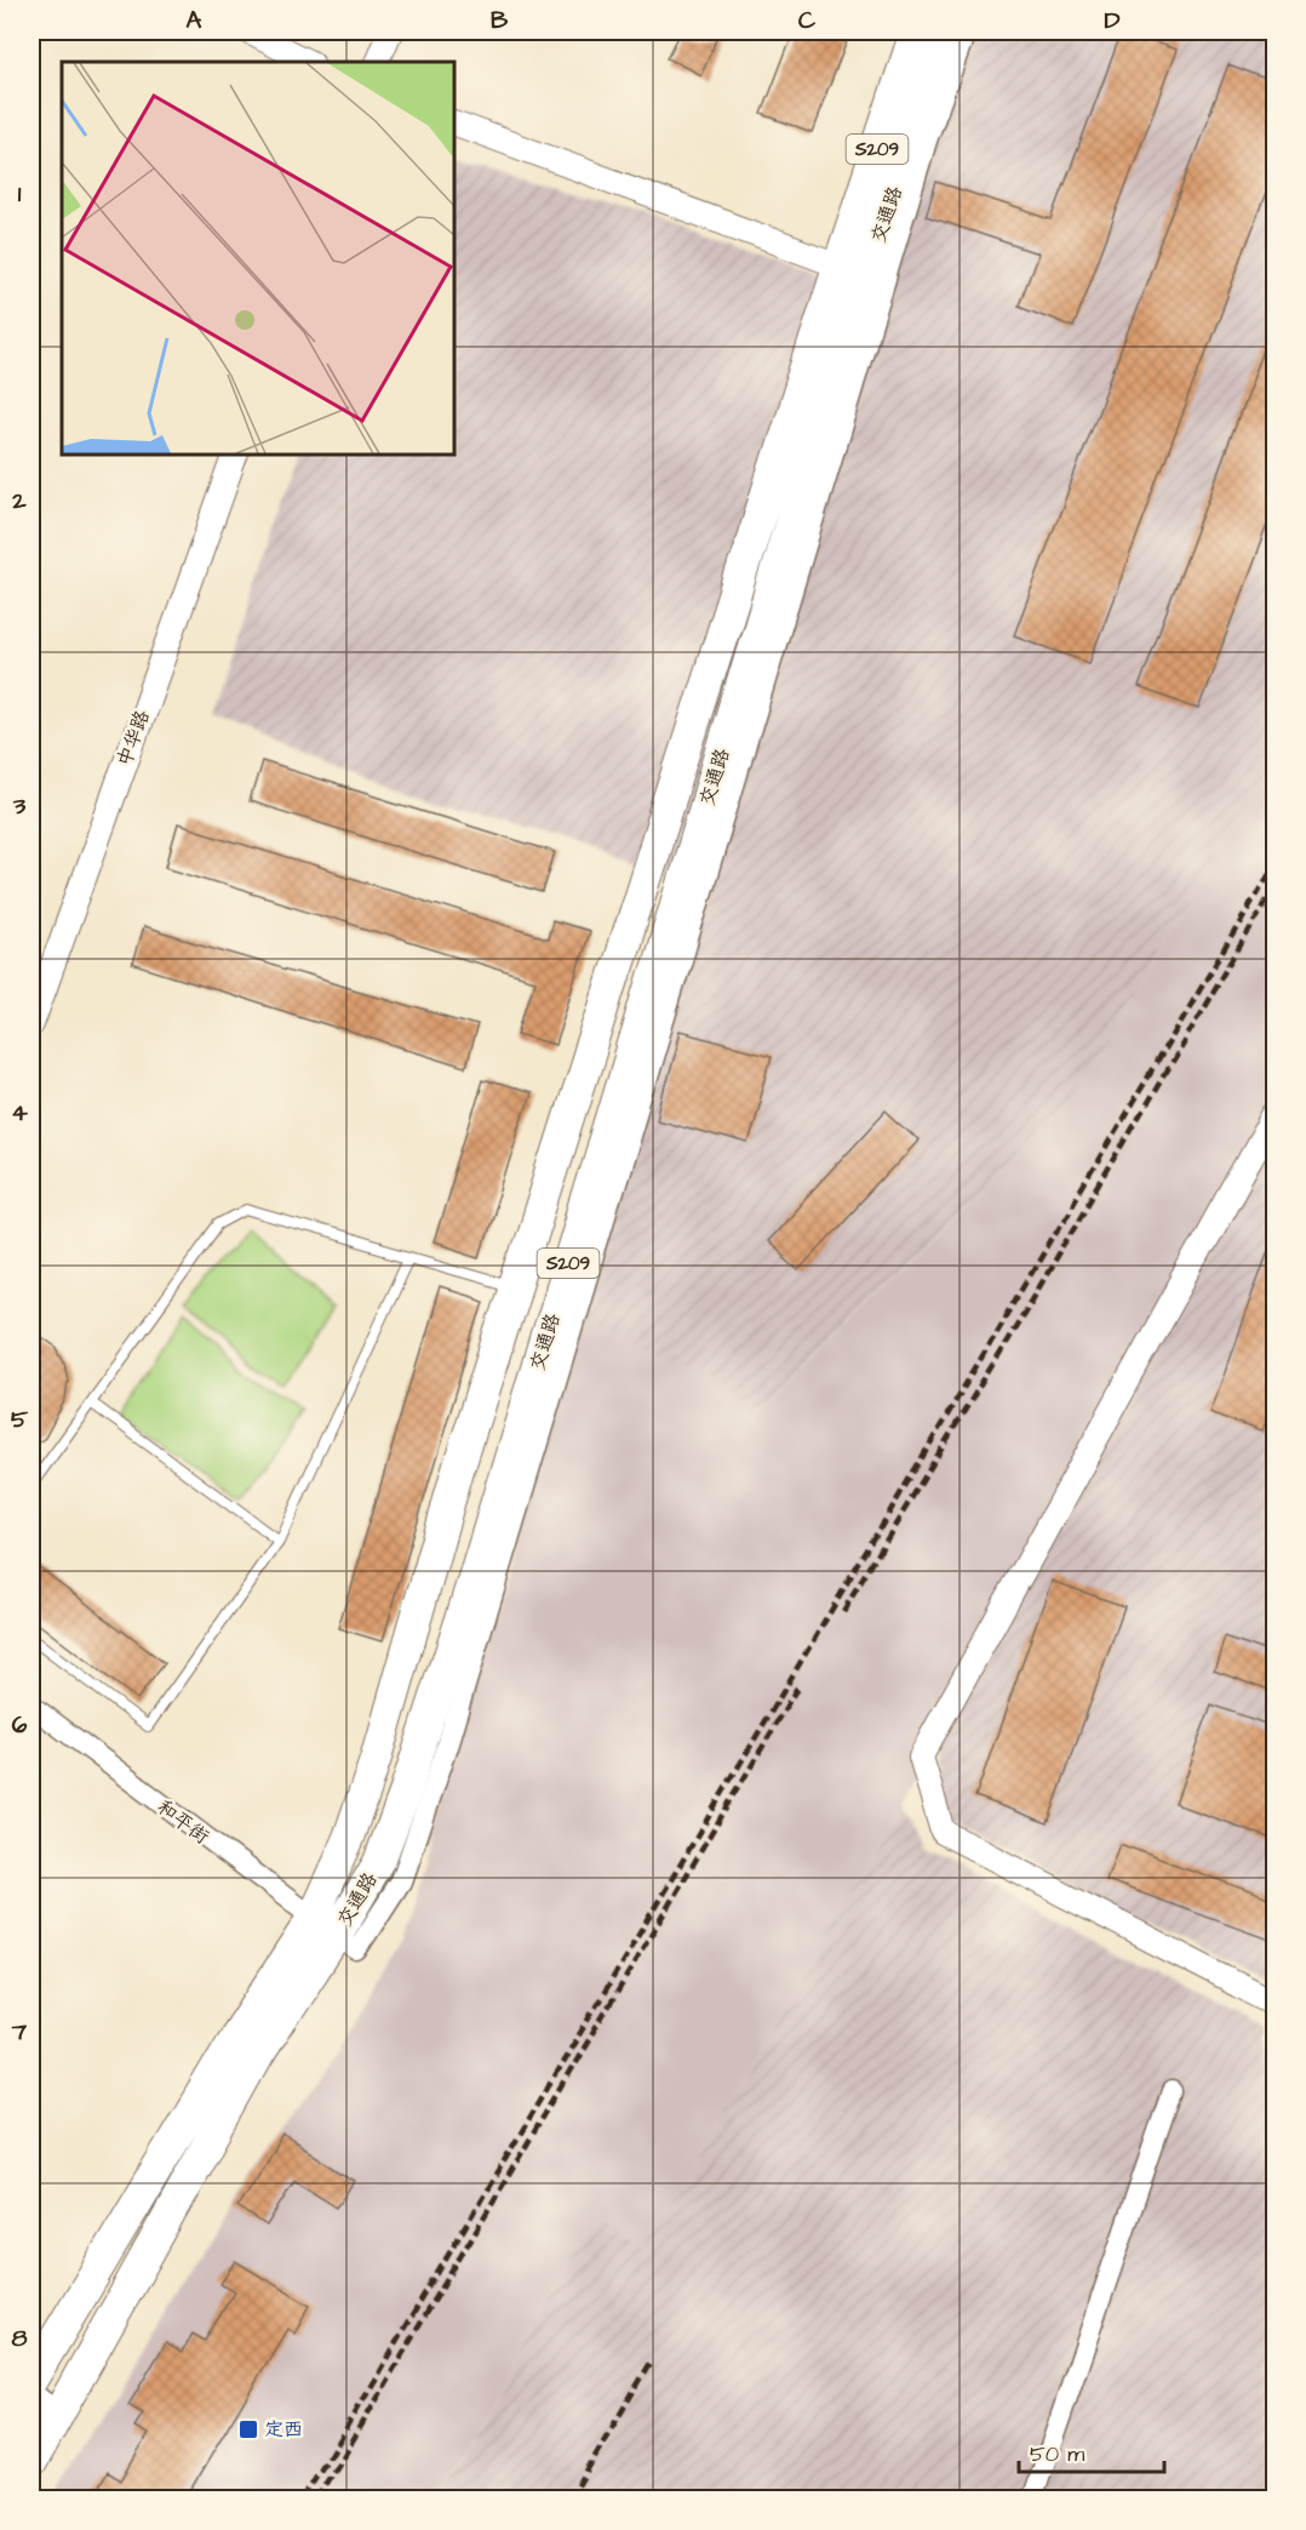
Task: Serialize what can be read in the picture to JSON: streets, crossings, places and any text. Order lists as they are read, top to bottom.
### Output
{
  "streets": {
    "main road": ["S209", "交通路"],
    "street": ["中华路", "和平街"]
  },
  "crossings": [
    ["交通路", "和平街"]
  ],
  "places": {
    "transit": ["定西"]
  },
  "scale_bar": "50 m",
  "grid": {
    "columns": [
      "A",
      "B",
      "C",
      "D"
    ],
    "rows": [
      "1",
      "2",
      "3",
      "4",
      "5",
      "6",
      "7",
      "8"
    ]
  }
}
